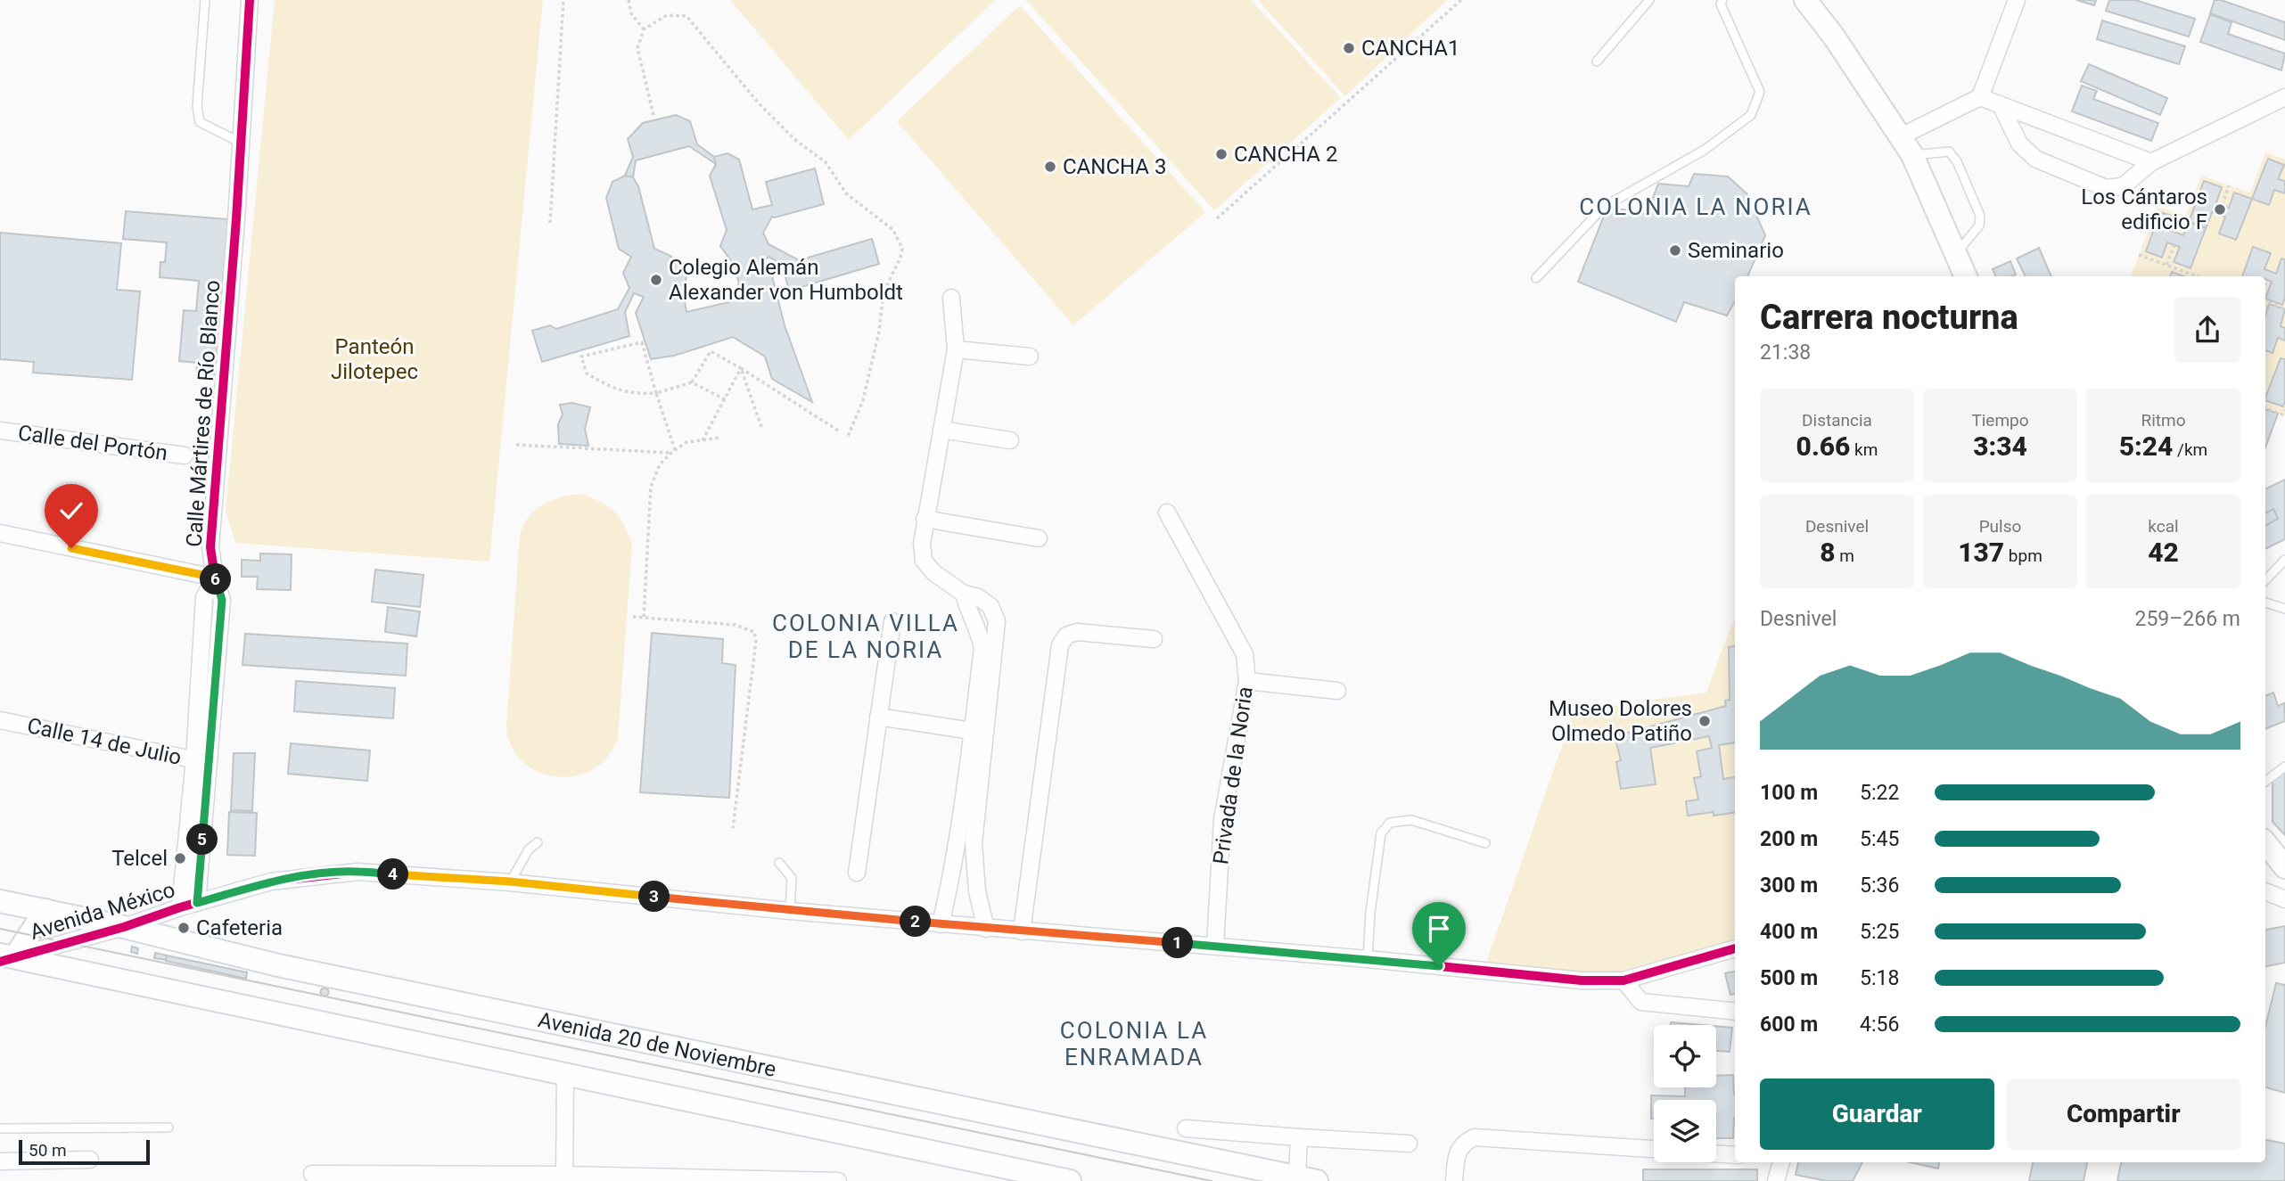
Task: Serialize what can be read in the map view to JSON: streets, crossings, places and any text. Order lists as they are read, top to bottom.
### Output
{
  "streets": {
    "main road": ["Avenida 20 de Noviembre"],
    "street": [
      "Calle Mártires de Río Blanco",
      "Calle del Portón",
      "Calle 14 de Julio",
      "Privada de la Noria",
      "Avenida México"
    ]
  },
  "crossings": [
    ["Calle Mártires de Río Blanco", "Calle 14 de Julio"],
    ["Calle Mártires de Río Blanco", "Avenida México"],
    ["Privada de la Noria", "Avenida México"],
    ["Avenida México", "Avenida 20 de Noviembre"]
  ],
  "districts": ["COLONIA LA NORIA", "COLONIA VILLA DE LA NORIA", "COLONIA LA ENRAMADA"],
  "parks": ["Panteón Jilotepec"],
  "places": [
    "CANCHA1",
    "CANCHA 2",
    "CANCHA 3",
    "Los Cántaros edificio F",
    "Seminario",
    "Colegio Alemán Alexander von Humboldt",
    "Museo Dolores Olmedo Patiño",
    "Telcel",
    "Cafeteria"
  ],
  "scale_bar": "50 m",
  "page": {
    "heading": ["Carrera nocturna", "21:38"],
    "stats": [
      ["Distancia", "0.66 km"],
      ["Tiempo", "3:34"],
      ["Ritmo", "5:24 /km"],
      ["Desnivel", "8 m"],
      ["Pulso", "137 bpm"],
      ["kcal", "42"]
    ],
    "pins": [
      "6",
      "5",
      "4",
      "3",
      "2",
      "1"
    ],
    "chart": ["Desnivel", "259–266 m"],
    "list": [
      {
        "name": "100 m",
        "note": "5:22"
      },
      {
        "name": "200 m",
        "note": "5:45"
      },
      {
        "name": "300 m",
        "note": "5:36"
      },
      {
        "name": "400 m",
        "note": "5:25"
      },
      {
        "name": "500 m",
        "note": "5:18"
      },
      {
        "name": "600 m",
        "note": "4:56"
      }
    ],
    "buttons": ["Guardar", "Compartir"],
    "scale": "50 m"
  }
}
